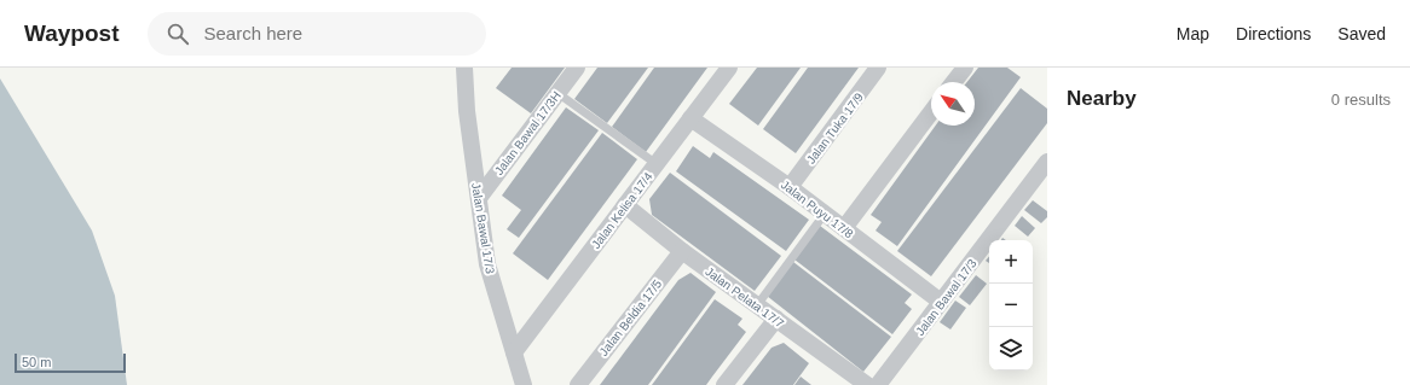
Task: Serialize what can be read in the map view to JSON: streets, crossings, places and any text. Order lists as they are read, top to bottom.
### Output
{
  "streets": {
    "street": [
      "Jalan Tuka 17/9",
      "Jalan Bawal 17/3H",
      "Jalan Puyu 17/8",
      "Jalan Kelisa 17/4",
      "Jalan Bawal 17/3",
      "Jalan Pelata 17/7",
      "Jalan Beldia 17/5"
    ]
  },
  "crossings": [
    ["Jalan Tuka 17/9", "Jalan Puyu 17/8"],
    ["Jalan Bawal 17/3H", "Jalan Bawal 17/3"],
    ["Jalan Puyu 17/8", "Jalan Kelisa 17/4"],
    ["Jalan Puyu 17/8", "Jalan Bawal 17/3"],
    ["Jalan Kelisa 17/4", "Jalan Bawal 17/3"],
    ["Jalan Kelisa 17/4", "Jalan Pelata 17/7"],
    ["Jalan Pelata 17/7", "Jalan Beldia 17/5"]
  ],
  "scale_bar": "50 m",
  "north": "top left",
  "page": {
    "header": "Waypost",
    "search": "Search here",
    "nav": ["Map", "Directions", "Saved"],
    "heading": ["Nearby", "0 results"],
    "map_buttons": ["+", "−"],
    "scale": "50 m"
  }
}
